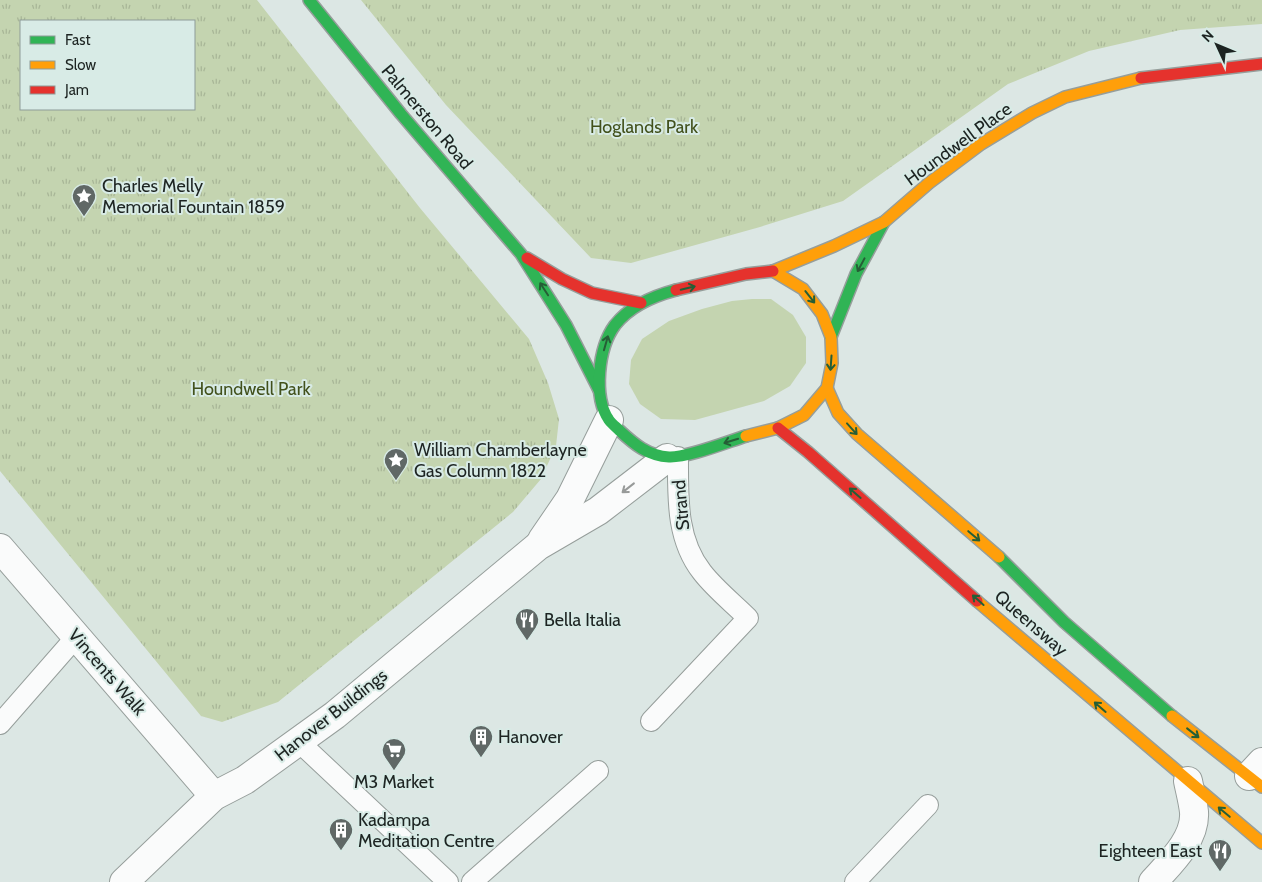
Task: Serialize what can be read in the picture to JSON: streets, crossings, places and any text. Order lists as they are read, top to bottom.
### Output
{
  "streets": {
    "street": [
      "Palmerston Road",
      "Houndwell Place",
      "Queensway",
      "Vincents Walk",
      "Hanover Buildings"
    ],
    "lane": ["Strand"]
  },
  "crossings": [
    ["Palmerston Road", "Hanover Buildings"],
    ["Strand", "Hanover Buildings"],
    ["Vincents Walk", "Hanover Buildings"]
  ],
  "parks": ["Hoglands Park", "Houndwell Park"],
  "places": {
    "place": ["Charles Melly Memorial Fountain 1859", "William Chamberlayne Gas Column 1822"],
    "restaurant": ["Bella Italia", "Eighteen East"],
    "building": ["Hanover", "Kadampa Meditation Centre"],
    "supermarket": ["M3 Market"]
  },
  "legend": ["Fast", "Slow", "Jam"],
  "north": "top left"
}
